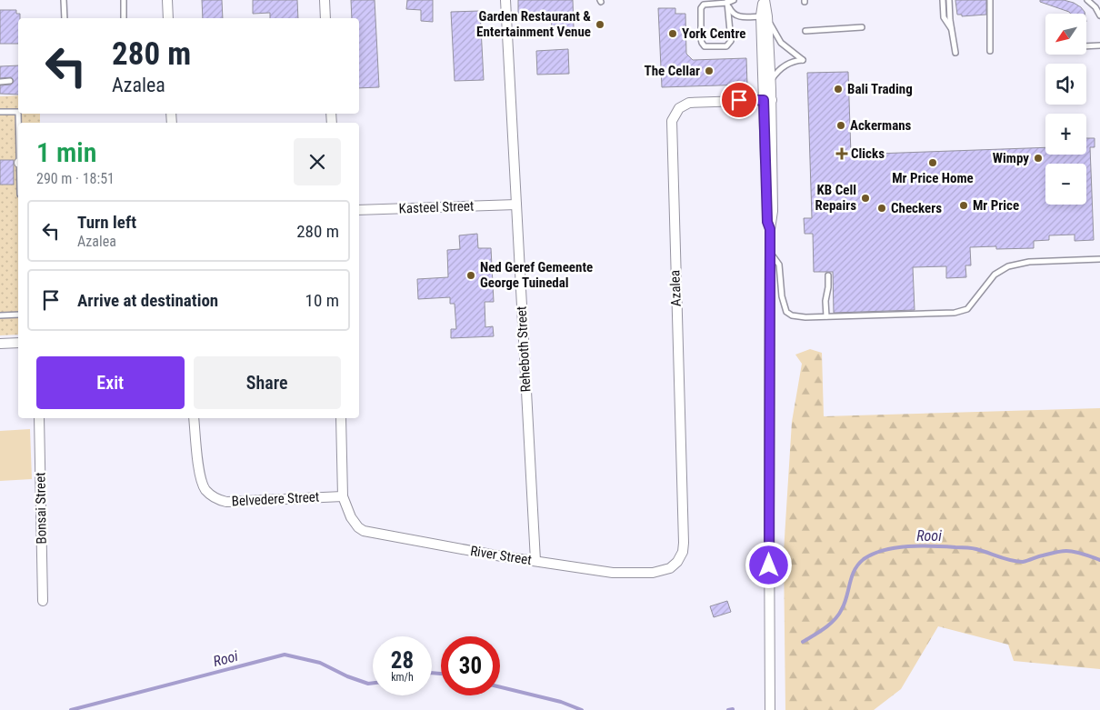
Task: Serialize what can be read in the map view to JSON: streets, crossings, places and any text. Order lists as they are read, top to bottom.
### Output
{
  "streets": {
    "street": [
      "Kasteel Street",
      "Azalea",
      "Reheboth Street",
      "Belvedere Street",
      "Bonsai Street",
      "River Street"
    ]
  },
  "crossings": [
    ["Kasteel Street", "Reheboth Street"],
    ["Azalea", "River Street"],
    ["Reheboth Street", "River Street"],
    ["Belvedere Street", "River Street"]
  ],
  "water": ["Rooi"],
  "places": {
    "other": [
      "Garden Restaurant & Entertainment Venue",
      "York Centre",
      "The Cellar",
      "Bali Trading",
      "Ackermans",
      "Wimpy",
      "Mr Price Home",
      "KB Cell Repairs",
      "Mr Price",
      "Checkers",
      "Ned Geref Gemeente George Tuinedal"
    ],
    "health": ["Clicks"]
  },
  "north": "bottom left",
  "page": {
    "map_buttons": ["+", "−"],
    "turn": ["280 m", "Azalea"],
    "heading": ["1 min", "290 m · 18:51"],
    "list": [
      {
        "name": "Turn left",
        "note": "Azalea",
        "value": "280 m"
      },
      {
        "name": "Arrive at destination",
        "value": "10 m"
      }
    ],
    "buttons": ["Exit", "Share"],
    "speed": "28 km/h",
    "limit": "30"
  }
}
